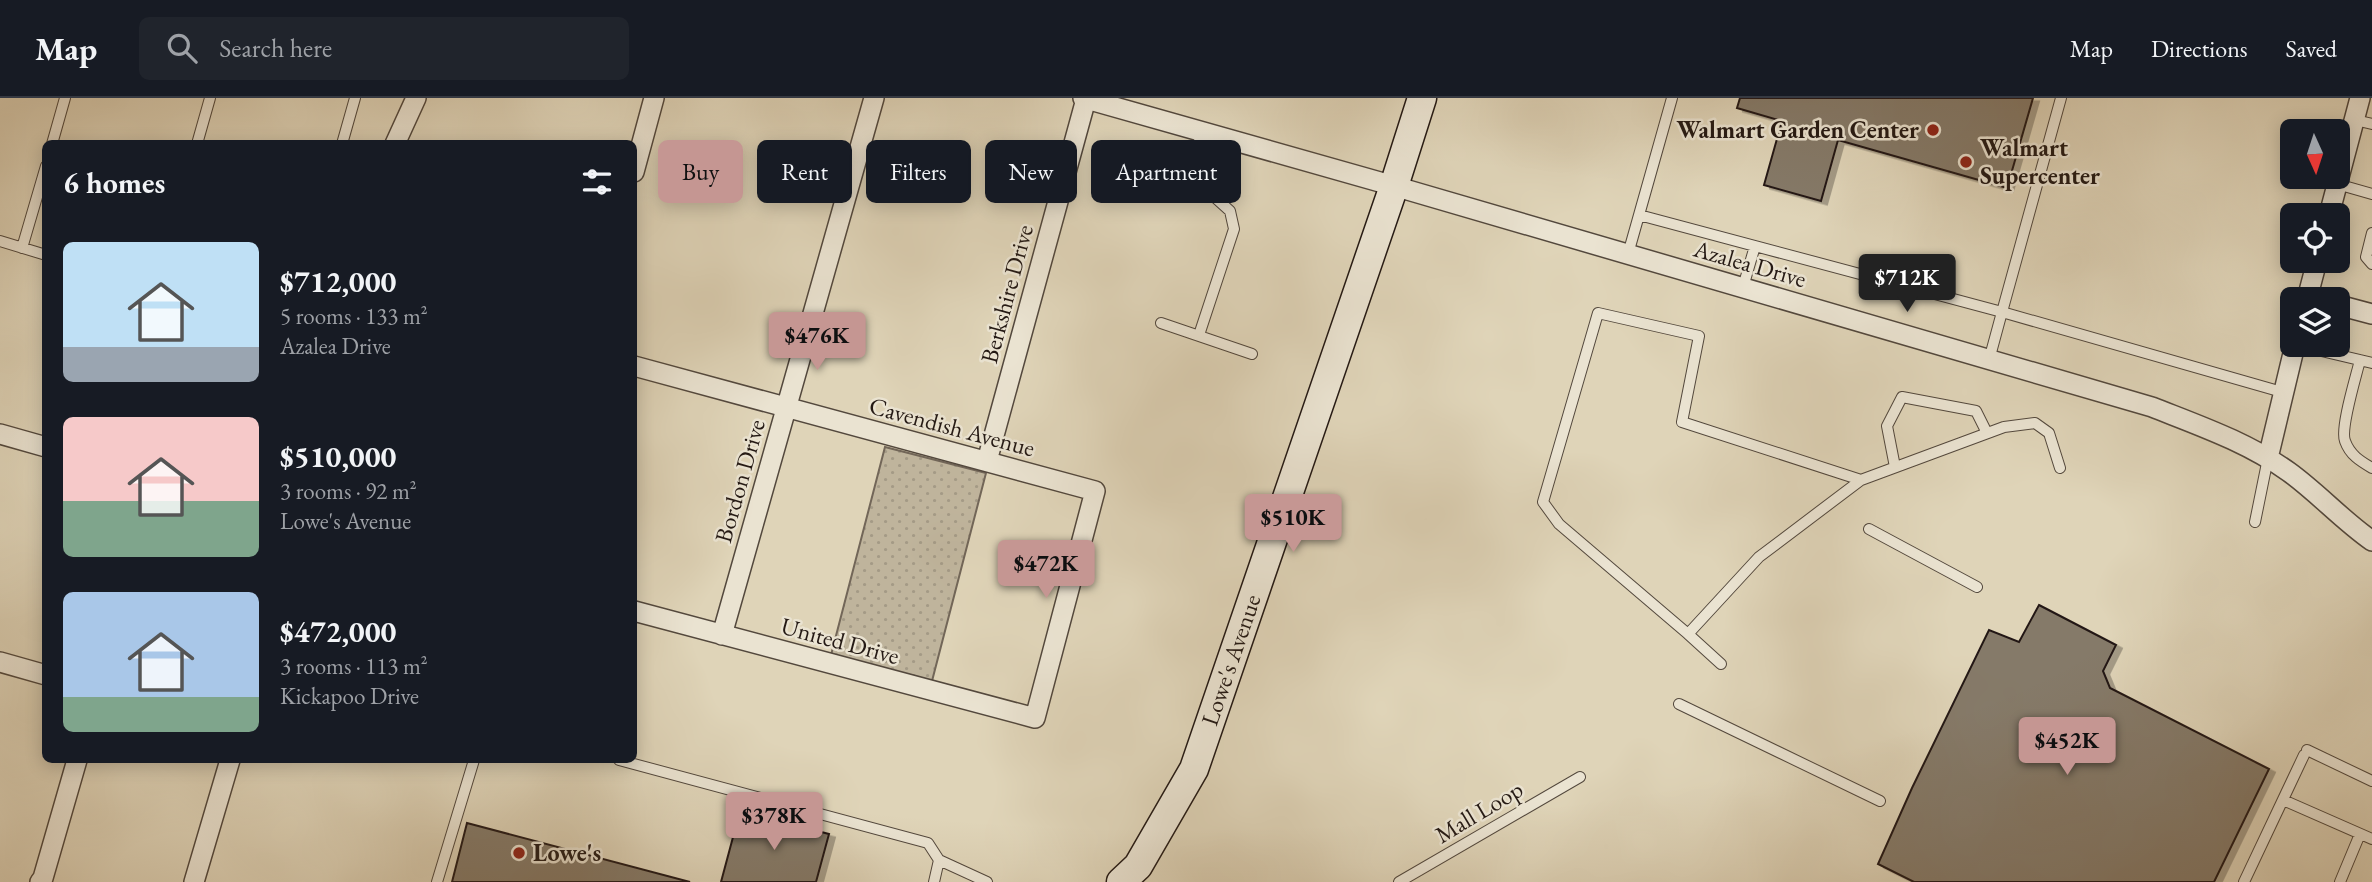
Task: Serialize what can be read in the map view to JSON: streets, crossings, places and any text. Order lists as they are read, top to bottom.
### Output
{
  "streets": {
    "street": [
      "Azalea Drive",
      "Berkshire Drive",
      "Cavendish Avenue",
      "Bordon Drive",
      "United Drive",
      "Lowe's Avenue"
    ],
    "lane": ["Mall Loop"]
  },
  "crossings": [
    ["Azalea Drive", "Berkshire Drive"],
    ["Azalea Drive", "Lowe's Avenue"],
    ["Berkshire Drive", "Cavendish Avenue"],
    ["Cavendish Avenue", "Bordon Drive"],
    ["Cavendish Avenue", "United Drive"],
    ["Bordon Drive", "United Drive"]
  ],
  "places": ["Walmart Garden Center", "Walmart Supercenter", "Lowe's"],
  "north": "bottom",
  "page": {
    "header": "Map",
    "search": "Search here",
    "nav": ["Map", "Directions", "Saved"],
    "chip": [
      "Buy",
      "Rent",
      "Filters",
      "New",
      "Apartment"
    ],
    "heading": "6 homes",
    "list": [
      {
        "name": "$712,000",
        "note": "5 rooms · 133 m² · Azalea Drive"
      },
      {
        "name": "$510,000",
        "note": "3 rooms · 92 m² · Lowe's Avenue"
      },
      {
        "name": "$472,000",
        "note": "3 rooms · 113 m² · Kickapoo Drive"
      }
    ],
    "price": [
      "$712K",
      "$476K",
      "$510K",
      "$472K",
      "$452K",
      "$378K"
    ]
  }
}
